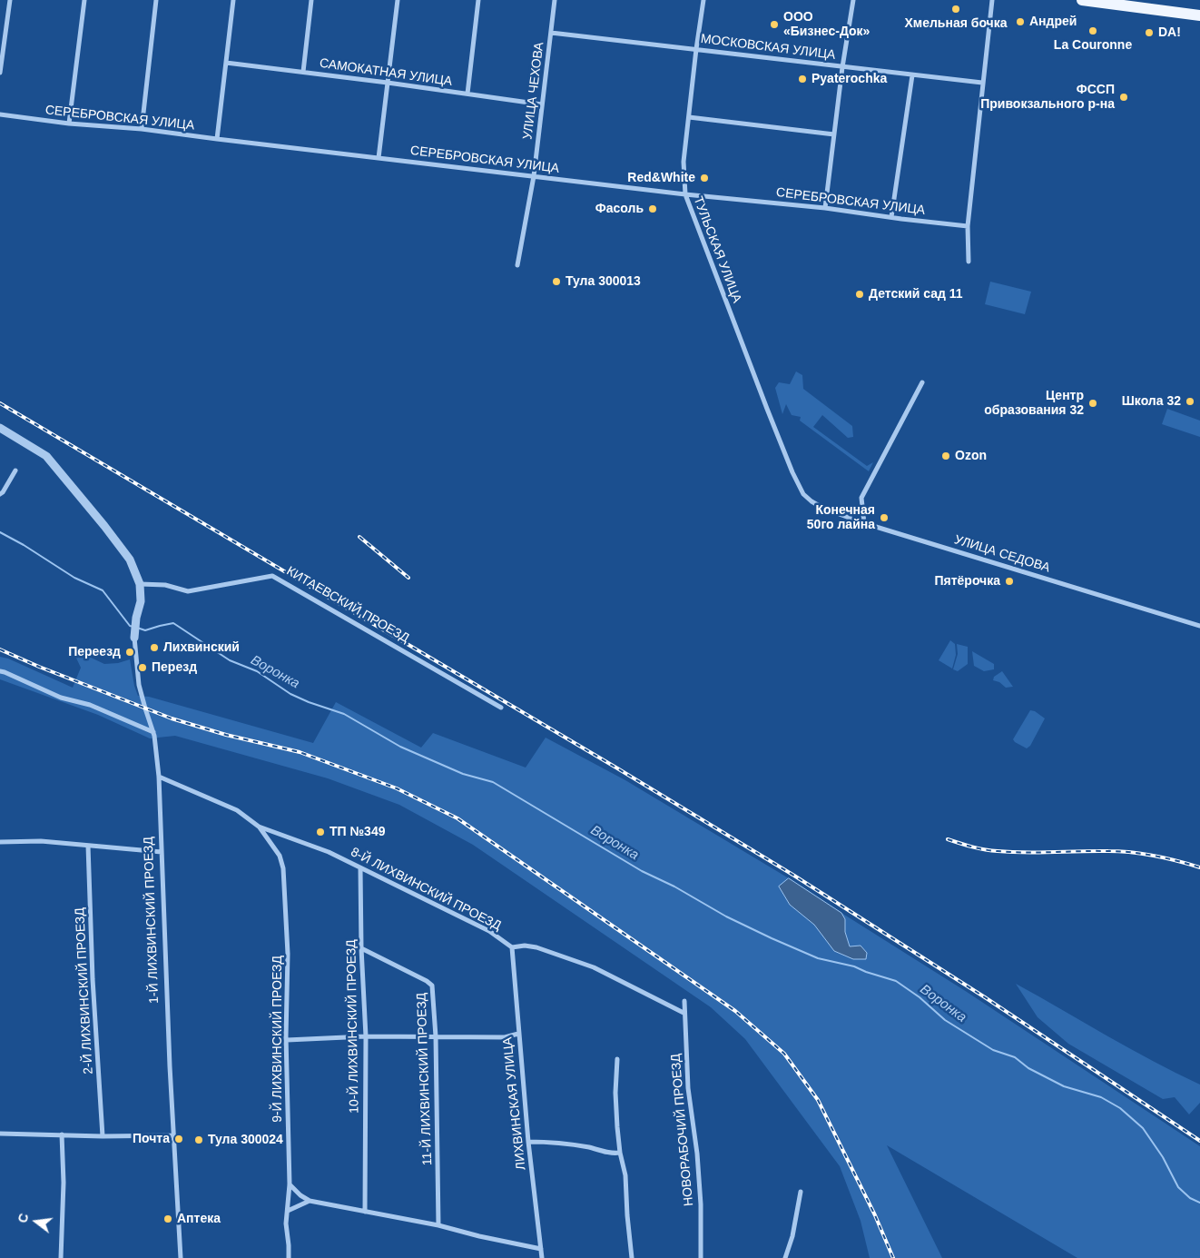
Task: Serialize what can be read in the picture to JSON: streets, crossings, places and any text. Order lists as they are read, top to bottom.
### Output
{
  "streets": {
    "street": [
      "МОСКОВСКАЯ УЛИЦА",
      "САМОКАТНАЯ УЛИЦА",
      "УЛИЦА ЧЕХОВА",
      "СЕРЕБРОВСКАЯ УЛИЦА",
      "ТУЛЬСКАЯ УЛИЦА",
      "УЛИЦА СЕДОВА",
      "КИТАЕВСКИЙ ПРОЕЗД",
      "8-Й ЛИХВИНСКИЙ ПРОЕЗД",
      "1-Й ЛИХВИНСКИЙ ПРОЕЗД",
      "2-Й ЛИХВИНСКИЙ ПРОЕЗД",
      "10-Й ЛИХВИНСКИЙ ПРОЕЗД",
      "9-Й ЛИХВИНСКИЙ ПРОЕЗД",
      "11-Й ЛИХВИНСКИЙ ПРОЕЗД",
      "ЛИХВИНСКАЯ УЛИЦА",
      "НОВОРАБОЧИЙ ПРОЕЗД"
    ]
  },
  "crossings": [
    ["МОСКОВСКАЯ УЛИЦА", "УЛИЦА ЧЕХОВА"],
    ["МОСКОВСКАЯ УЛИЦА", "ТУЛЬСКАЯ УЛИЦА"],
    ["САМОКАТНАЯ УЛИЦА", "УЛИЦА ЧЕХОВА"],
    ["УЛИЦА ЧЕХОВА", "СЕРЕБРОВСКАЯ УЛИЦА"],
    ["СЕРЕБРОВСКАЯ УЛИЦА", "ТУЛЬСКАЯ УЛИЦА"],
    ["ТУЛЬСКАЯ УЛИЦА", "УЛИЦА СЕДОВА"],
    ["КИТАЕВСКИЙ ПРОЕЗД", "1-Й ЛИХВИНСКИЙ ПРОЕЗД"],
    ["8-Й ЛИХВИНСКИЙ ПРОЕЗД", "1-Й ЛИХВИНСКИЙ ПРОЕЗД"],
    ["8-Й ЛИХВИНСКИЙ ПРОЕЗД", "10-Й ЛИХВИНСКИЙ ПРОЕЗД"],
    ["8-Й ЛИХВИНСКИЙ ПРОЕЗД", "9-Й ЛИХВИНСКИЙ ПРОЕЗД"],
    ["8-Й ЛИХВИНСКИЙ ПРОЕЗД", "ЛИХВИНСКАЯ УЛИЦА"],
    ["10-Й ЛИХВИНСКИЙ ПРОЕЗД", "11-Й ЛИХВИНСКИЙ ПРОЕЗД"]
  ],
  "water": ["Воронка"],
  "places": [
    "Хмельная бочка",
    "Андрей",
    "ООО «Бизнес-Док»",
    "La Couronne",
    "DA!",
    "Pyaterochka",
    "ФССП Привокзального р-на",
    "Red&White",
    "Фасоль",
    "Тула 300013",
    "Детский сад 11",
    "Школа 32",
    "Центр образования 32",
    "Ozon",
    "Конечная 50го лайна",
    "Пятёрочка",
    "Лихвинский",
    "Переезд",
    "Перезд",
    "ТП №349",
    "Почта",
    "Тула 300024",
    "Аптека"
  ],
  "north": "left"
}
